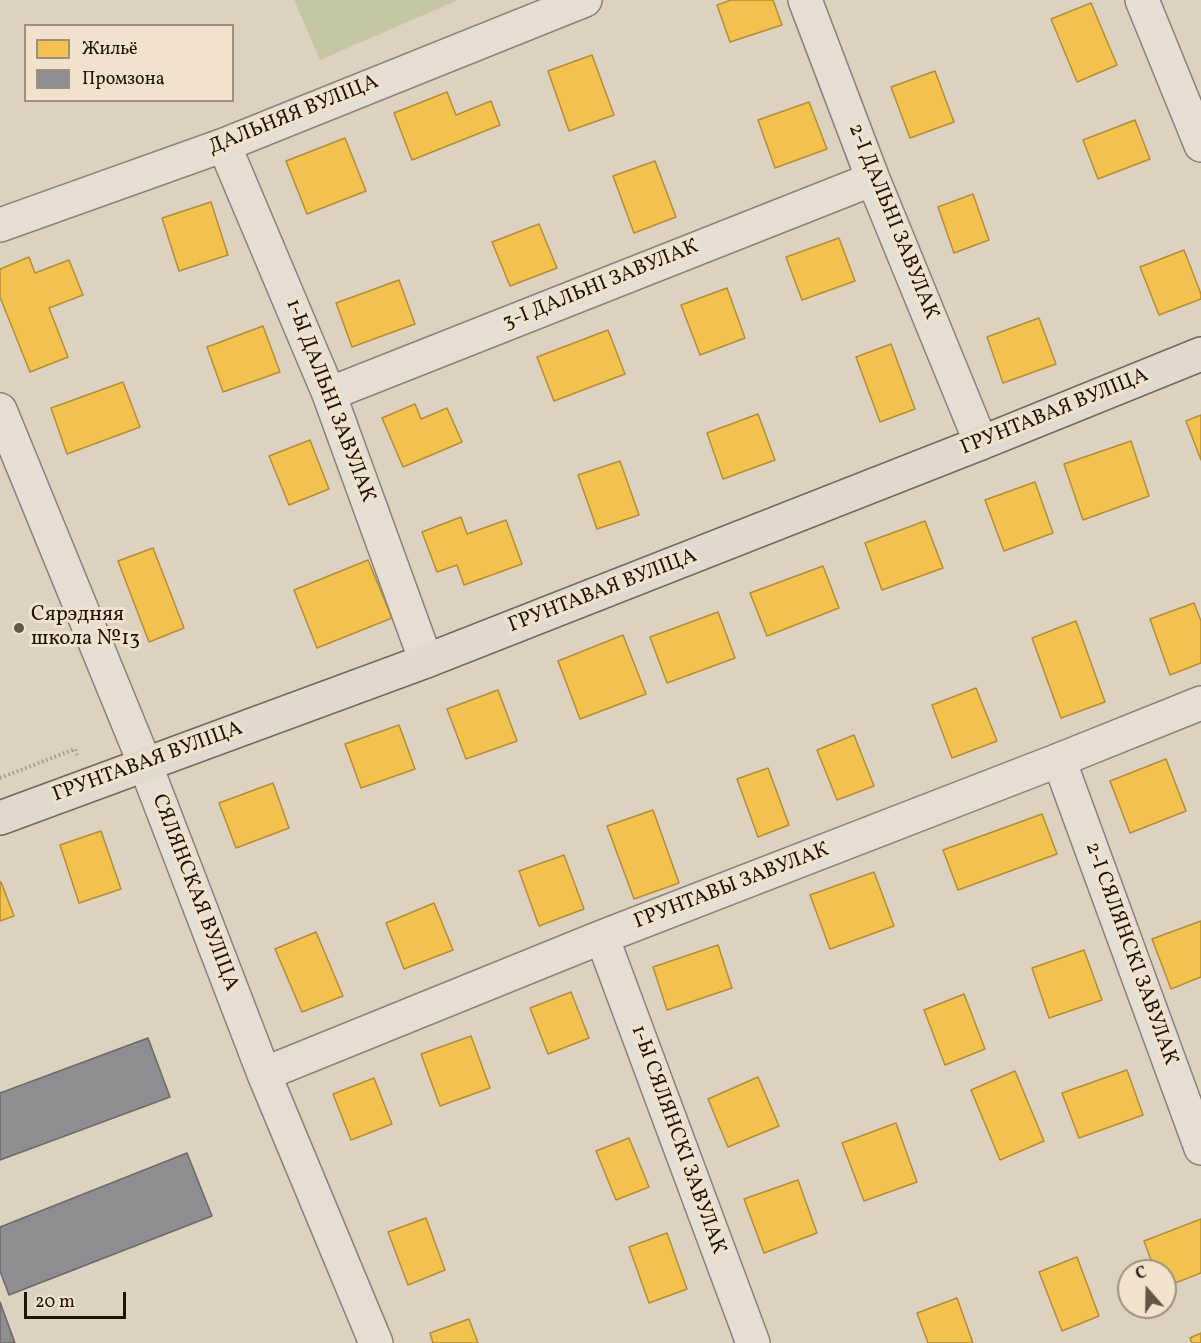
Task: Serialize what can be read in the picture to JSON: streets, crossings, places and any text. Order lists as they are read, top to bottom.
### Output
{
  "streets": {
    "main road": ["ГРУНТАВАЯ ВУЛІЦА"],
    "street": [
      "ДАЛЬНЯЯ ВУЛІЦА",
      "2-І ДАЛЬНІ ЗАВУЛАК",
      "3-І ДАЛЬНІ ЗАВУЛАК",
      "1-Ы ДАЛЬНІ ЗАВУЛАК",
      "ГРУНТАВЫ ЗАВУЛАК",
      "СЯЛЯНСКАЯ ВУЛІЦА",
      "2-І СЯЛЯНСКІ ЗАВУЛАК",
      "1-Ы СЯЛЯНСКІ ЗАВУЛАК"
    ]
  },
  "crossings": [
    ["ДАЛЬНЯЯ ВУЛІЦА", "1-Ы ДАЛЬНІ ЗАВУЛАК"],
    ["2-І ДАЛЬНІ ЗАВУЛАК", "3-І ДАЛЬНІ ЗАВУЛАК"],
    ["2-І ДАЛЬНІ ЗАВУЛАК", "ГРУНТАВАЯ ВУЛІЦА"],
    ["3-І ДАЛЬНІ ЗАВУЛАК", "1-Ы ДАЛЬНІ ЗАВУЛАК"],
    ["1-Ы ДАЛЬНІ ЗАВУЛАК", "ГРУНТАВАЯ ВУЛІЦА"],
    ["ГРУНТАВАЯ ВУЛІЦА", "СЯЛЯНСКАЯ ВУЛІЦА"],
    ["ГРУНТАВЫ ЗАВУЛАК", "СЯЛЯНСКАЯ ВУЛІЦА"],
    ["ГРУНТАВЫ ЗАВУЛАК", "2-І СЯЛЯНСКІ ЗАВУЛАК"],
    ["ГРУНТАВЫ ЗАВУЛАК", "1-Ы СЯЛЯНСКІ ЗАВУЛАК"]
  ],
  "places": ["Сярэдняя школа №13"],
  "legend": ["Жильё", "Промзона"],
  "scale_bar": "20 m",
  "north": "top"
}
